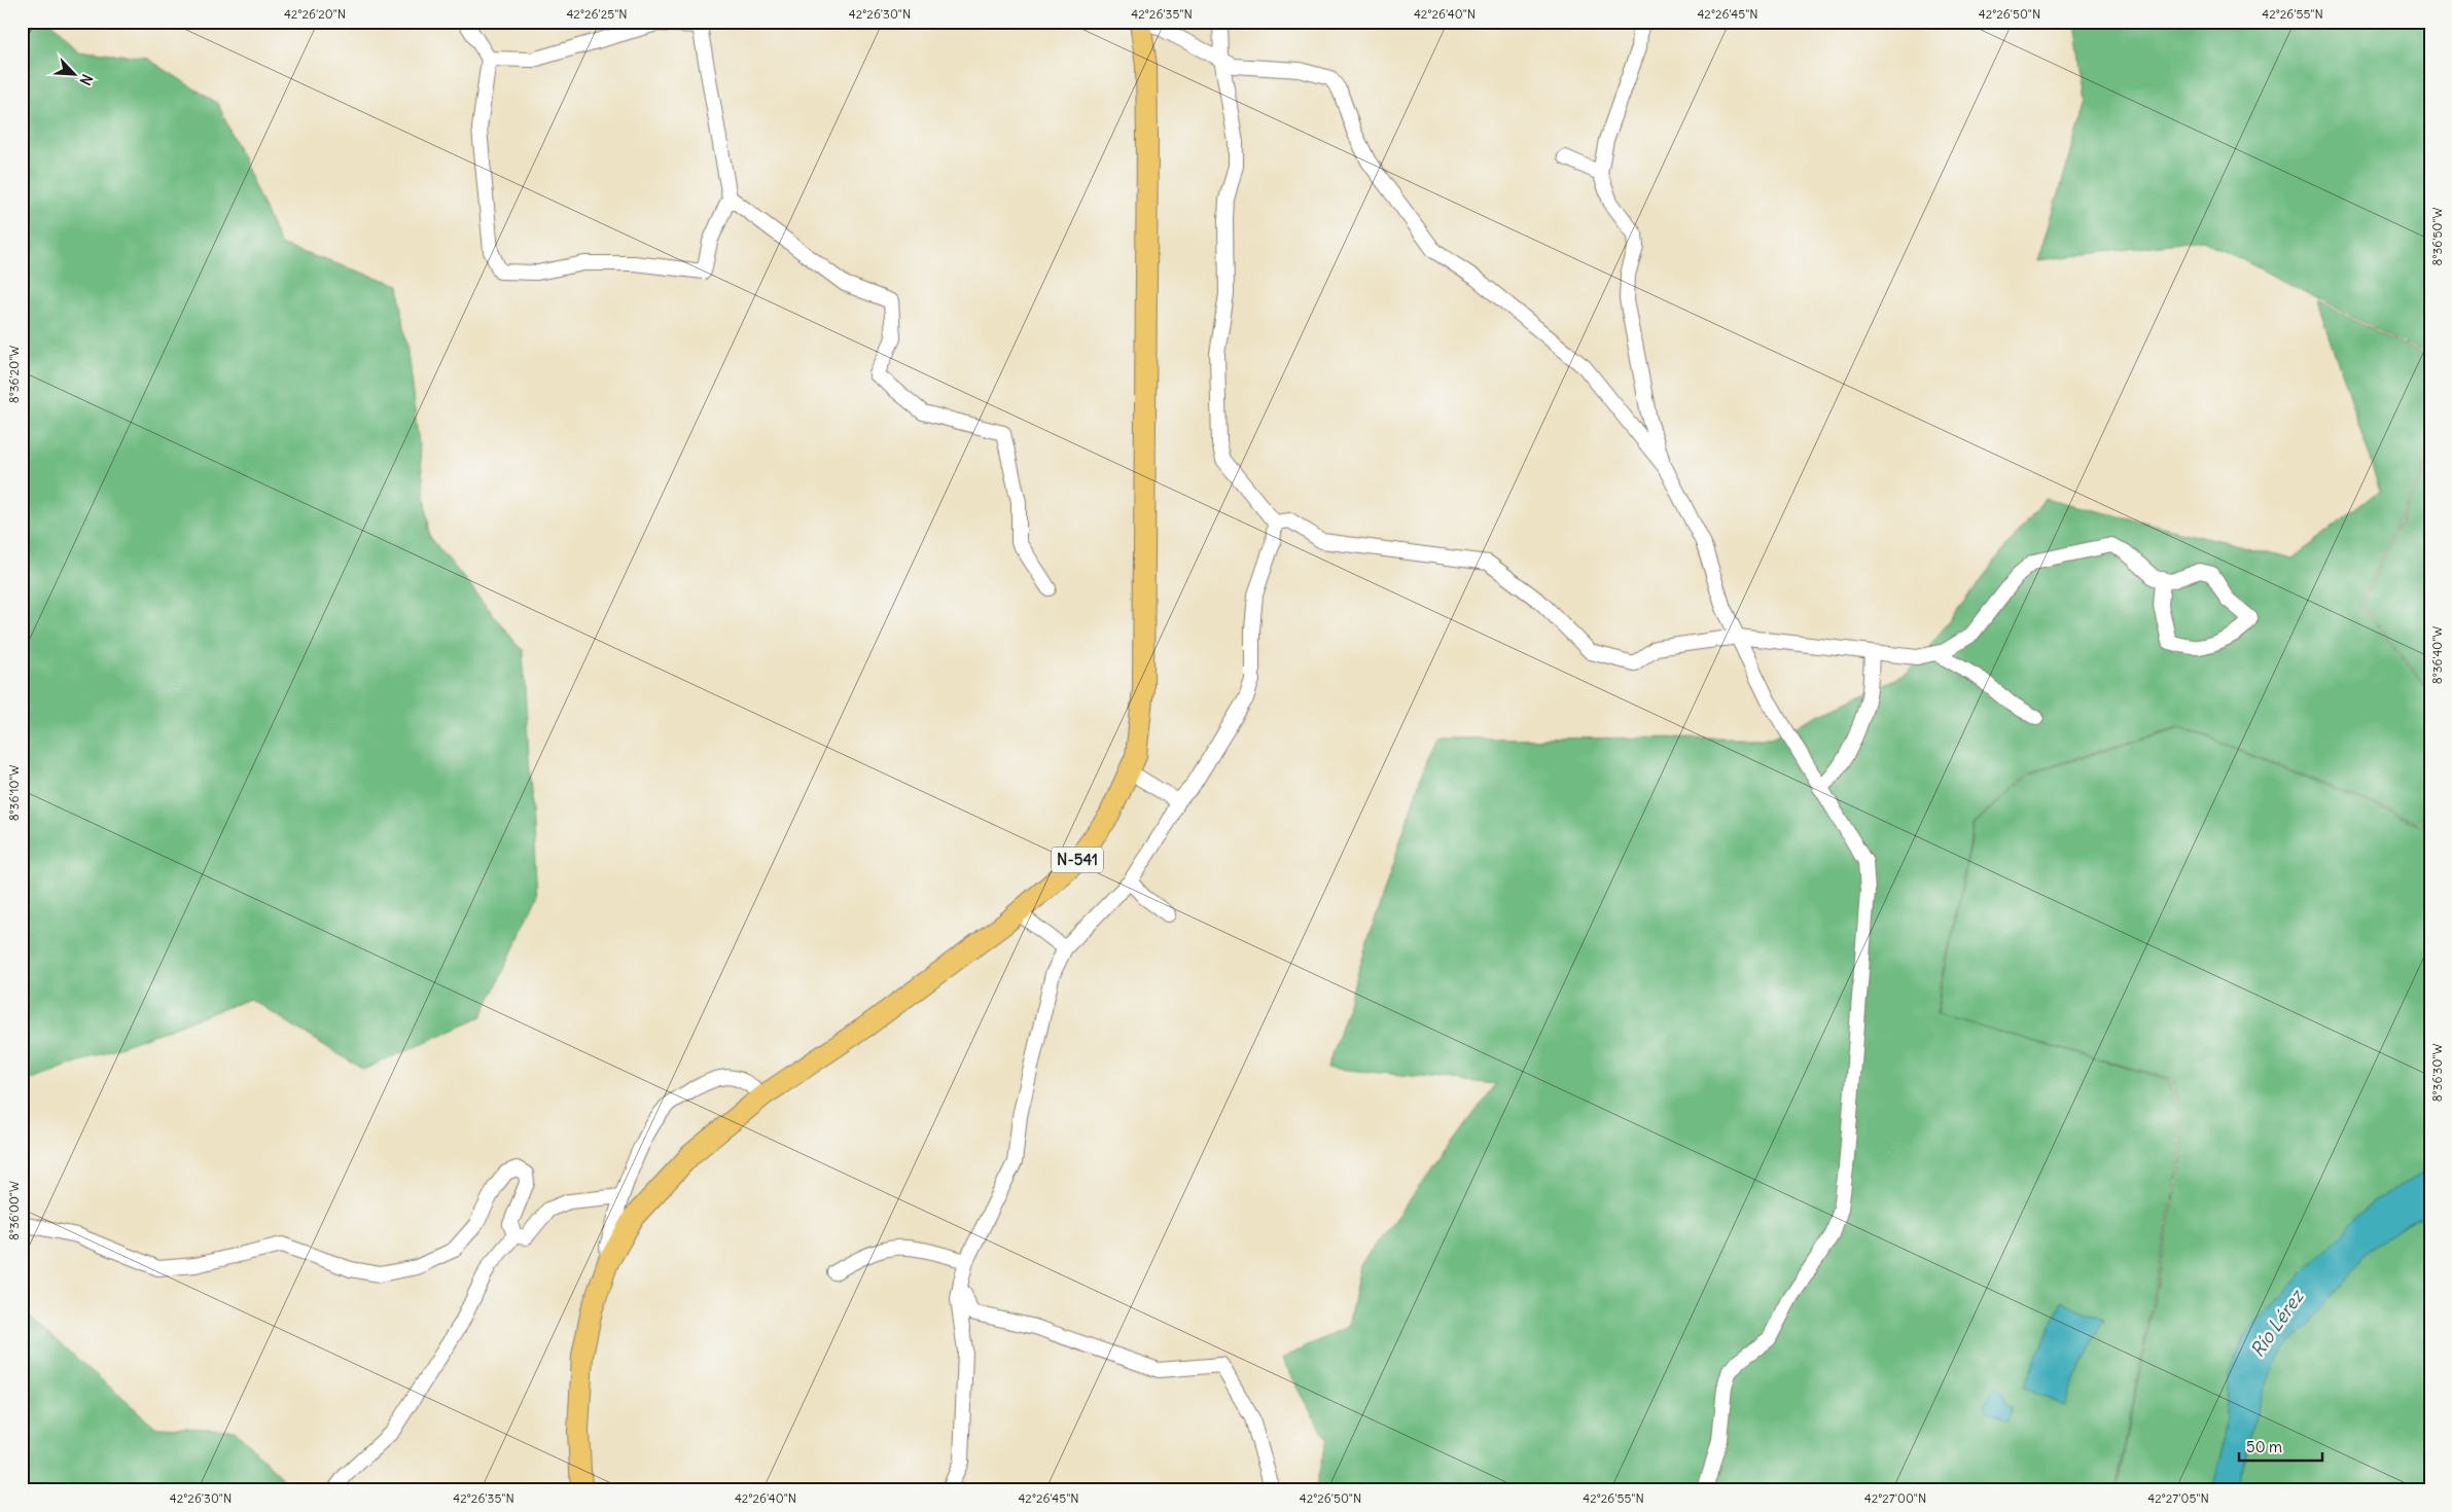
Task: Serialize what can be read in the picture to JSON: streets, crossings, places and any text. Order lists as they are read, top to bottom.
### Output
{
  "streets": {
    "highway": ["N-541"]
  },
  "water": ["Río Lérez"],
  "scale_bar": "50 m",
  "north": "bottom right",
  "coordinates": [
    "42°26'20\"N",
    "42°26'25\"N",
    "42°26'30\"N",
    "42°26'35\"N",
    "42°26'40\"N",
    "42°26'45\"N",
    "42°26'50\"N",
    "42°26'55\"N",
    "8°36'50\"W",
    "8°36'20\"W",
    "8°36'40\"W",
    "8°36'10\"W",
    "8°36'30\"W",
    "8°36'00\"W",
    "42°27'00\"N",
    "42°27'05\"N"
  ]
}
